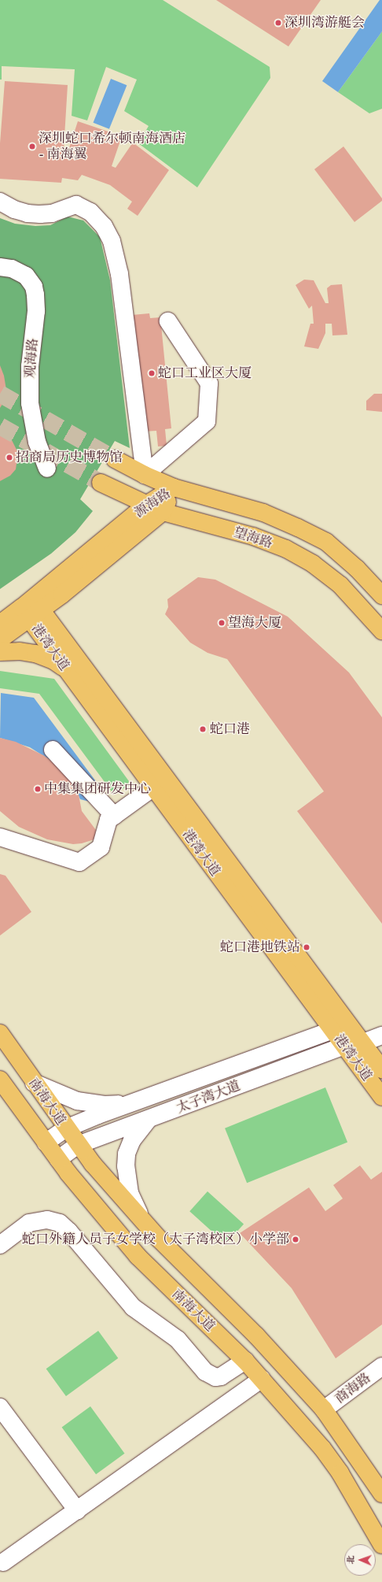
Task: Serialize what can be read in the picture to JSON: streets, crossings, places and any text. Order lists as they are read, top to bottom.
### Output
{
  "streets": {
    "main road": [
      "源海路",
      "望海路",
      "港湾大道",
      "南海大道"
    ],
    "street": ["观海路", "太子湾大道", "商海路"]
  },
  "crossings": [
    ["源海路", "望海路"],
    ["源海路", "港湾大道"],
    ["港湾大道", "太子湾大道"],
    ["太子湾大道", "南海大道"],
    ["南海大道", "商海路"]
  ],
  "places": [
    "深圳湾游艇会",
    "深圳蛇口希尔顿南海酒店 - 南海翼",
    "蛇口工业区大厦",
    "招商局历史博物馆",
    "望海大厦",
    "蛇口港",
    "中集集团研发中心",
    "蛇口港地铁站",
    "蛇口外籍人员子女学校（太子湾校区）小学部"
  ],
  "north": "left"
}
